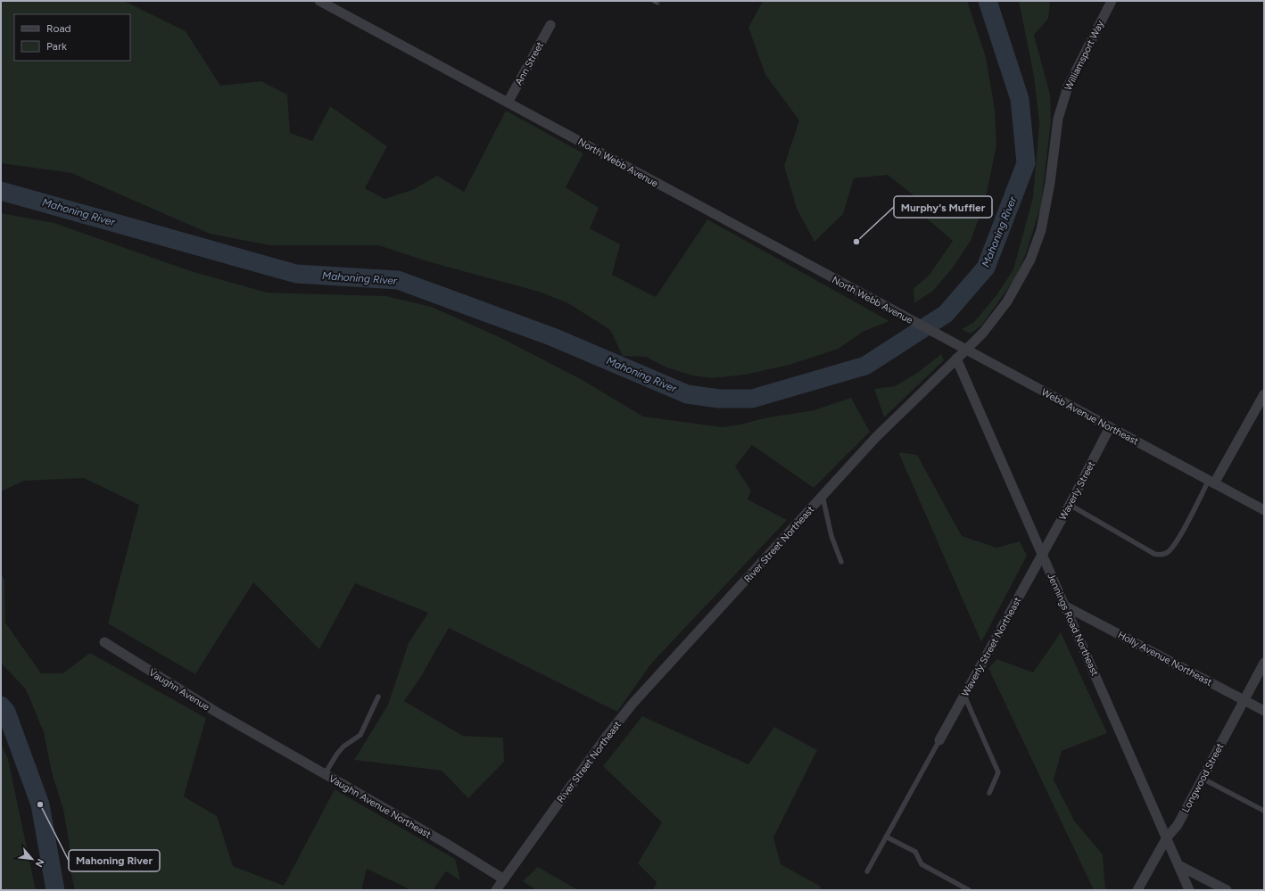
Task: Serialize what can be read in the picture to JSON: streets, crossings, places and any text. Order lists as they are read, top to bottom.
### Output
{
  "streets": {
    "street": [
      "Williamsport Way",
      "Ann Street",
      "North Webb Avenue",
      "Webb Avenue Northeast",
      "Waverly Street",
      "River Street Northeast",
      "Jennings Road Northeast",
      "Waverly Street Northeast",
      "Holly Avenue Northeast",
      "Vaughn Avenue",
      "Longwood Street",
      "Vaughn Avenue Northeast"
    ]
  },
  "crossings": [
    ["Williamsport Way", "River Street Northeast"],
    ["Ann Street", "North Webb Avenue"],
    ["North Webb Avenue", "Webb Avenue Northeast"],
    ["Webb Avenue Northeast", "Waverly Street"],
    ["Webb Avenue Northeast", "River Street Northeast"],
    ["Waverly Street", "Jennings Road Northeast"],
    ["Waverly Street", "Waverly Street Northeast"],
    ["River Street Northeast", "Jennings Road Northeast"],
    ["River Street Northeast", "Vaughn Avenue Northeast"],
    ["Jennings Road Northeast", "Waverly Street Northeast"],
    ["Jennings Road Northeast", "Holly Avenue Northeast"],
    ["Jennings Road Northeast", "Longwood Street"],
    ["Holly Avenue Northeast", "Longwood Street"],
    ["Vaughn Avenue", "Vaughn Avenue Northeast"]
  ],
  "water": ["Mahoning River"],
  "places": ["Murphy's Muffler", "Mahoning River"],
  "legend": ["Road", "Park"],
  "north": "bottom right"
}
